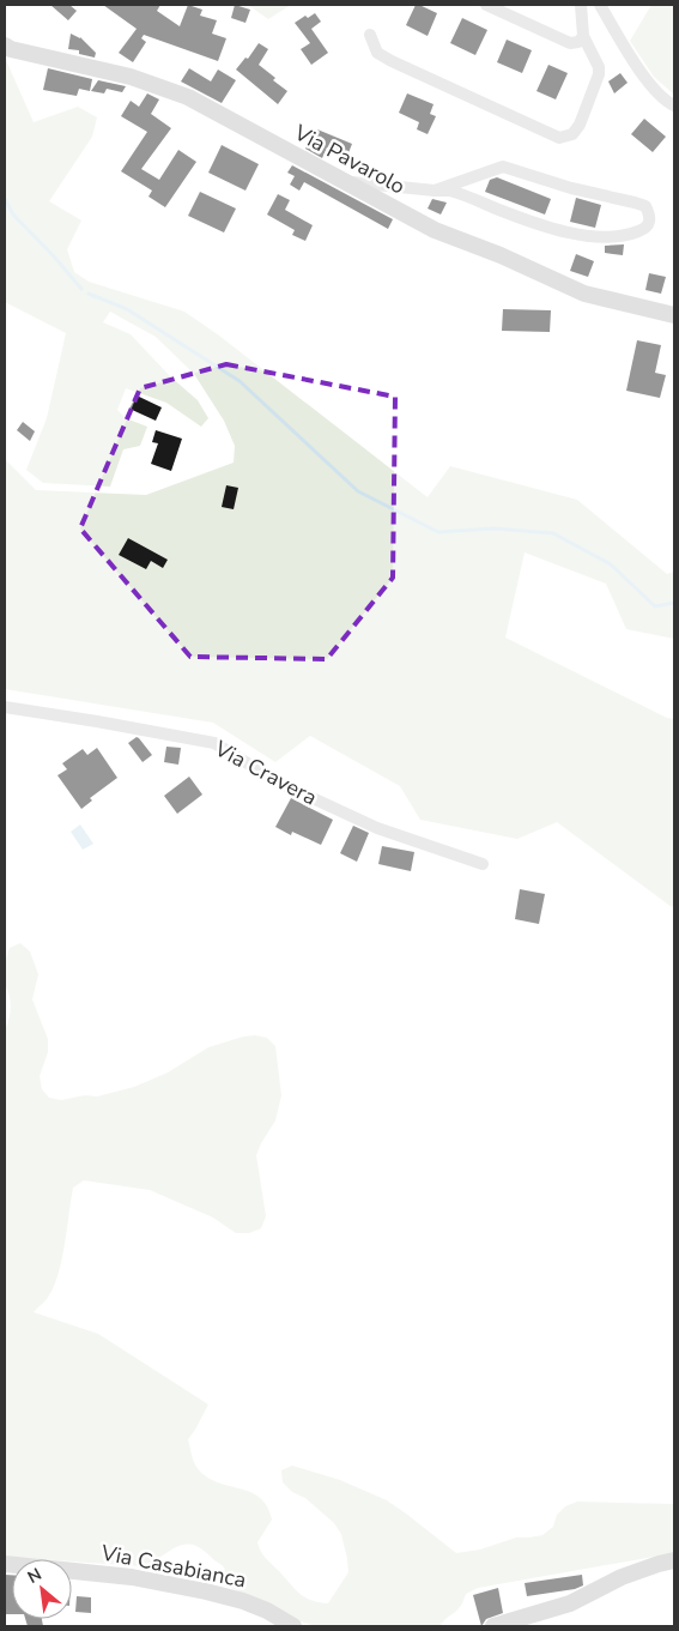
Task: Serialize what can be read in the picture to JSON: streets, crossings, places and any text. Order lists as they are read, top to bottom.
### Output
{
  "streets": {
    "street": ["Via Pavarolo", "Via Cravera", "Via Casabianca"]
  },
  "north": "top left"
}
